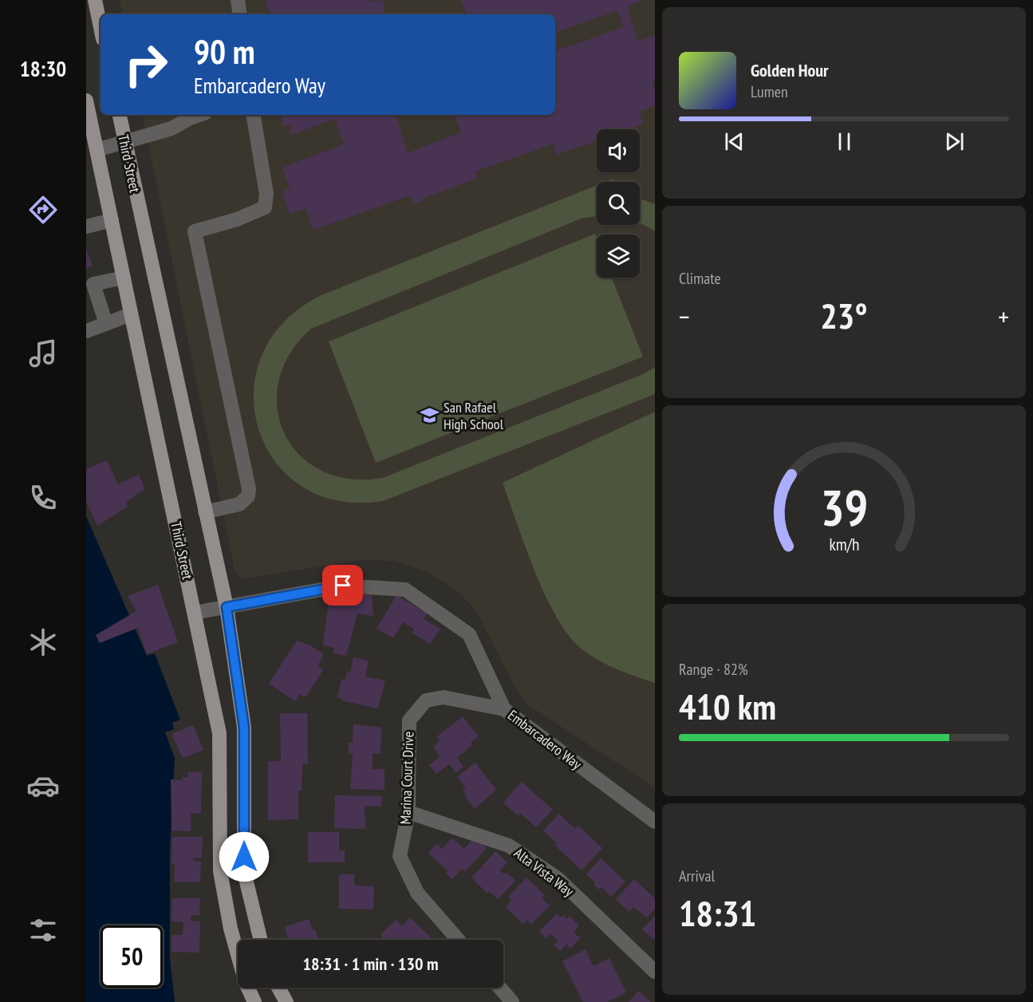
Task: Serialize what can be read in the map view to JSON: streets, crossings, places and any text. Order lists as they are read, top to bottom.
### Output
{
  "streets": {
    "main road": ["Third Street"],
    "street": ["Embarcadero Way", "Marina Court Drive", "Alta Vista Way"]
  },
  "crossings": [
    ["Third Street", "Embarcadero Way"],
    ["Embarcadero Way", "Marina Court Drive"],
    ["Marina Court Drive", "Alta Vista Way"]
  ],
  "places": {
    "school or university": ["San Rafael High School"]
  },
  "page": {
    "tabs": "18:30",
    "turn": ["90 m", "Embarcadero Way"],
    "song": ["Golden Hour", "Lumen"],
    "tile": [
      "Climate",
      ["Range · 82%", "410 km"],
      ["Arrival", "18:31"]
    ],
    "heat": ["−", "23°", "+"],
    "limit": "50",
    "trip": "18:31 · 1 min · 130 m",
    "gauge": ["39", "km/h"]
  }
}
